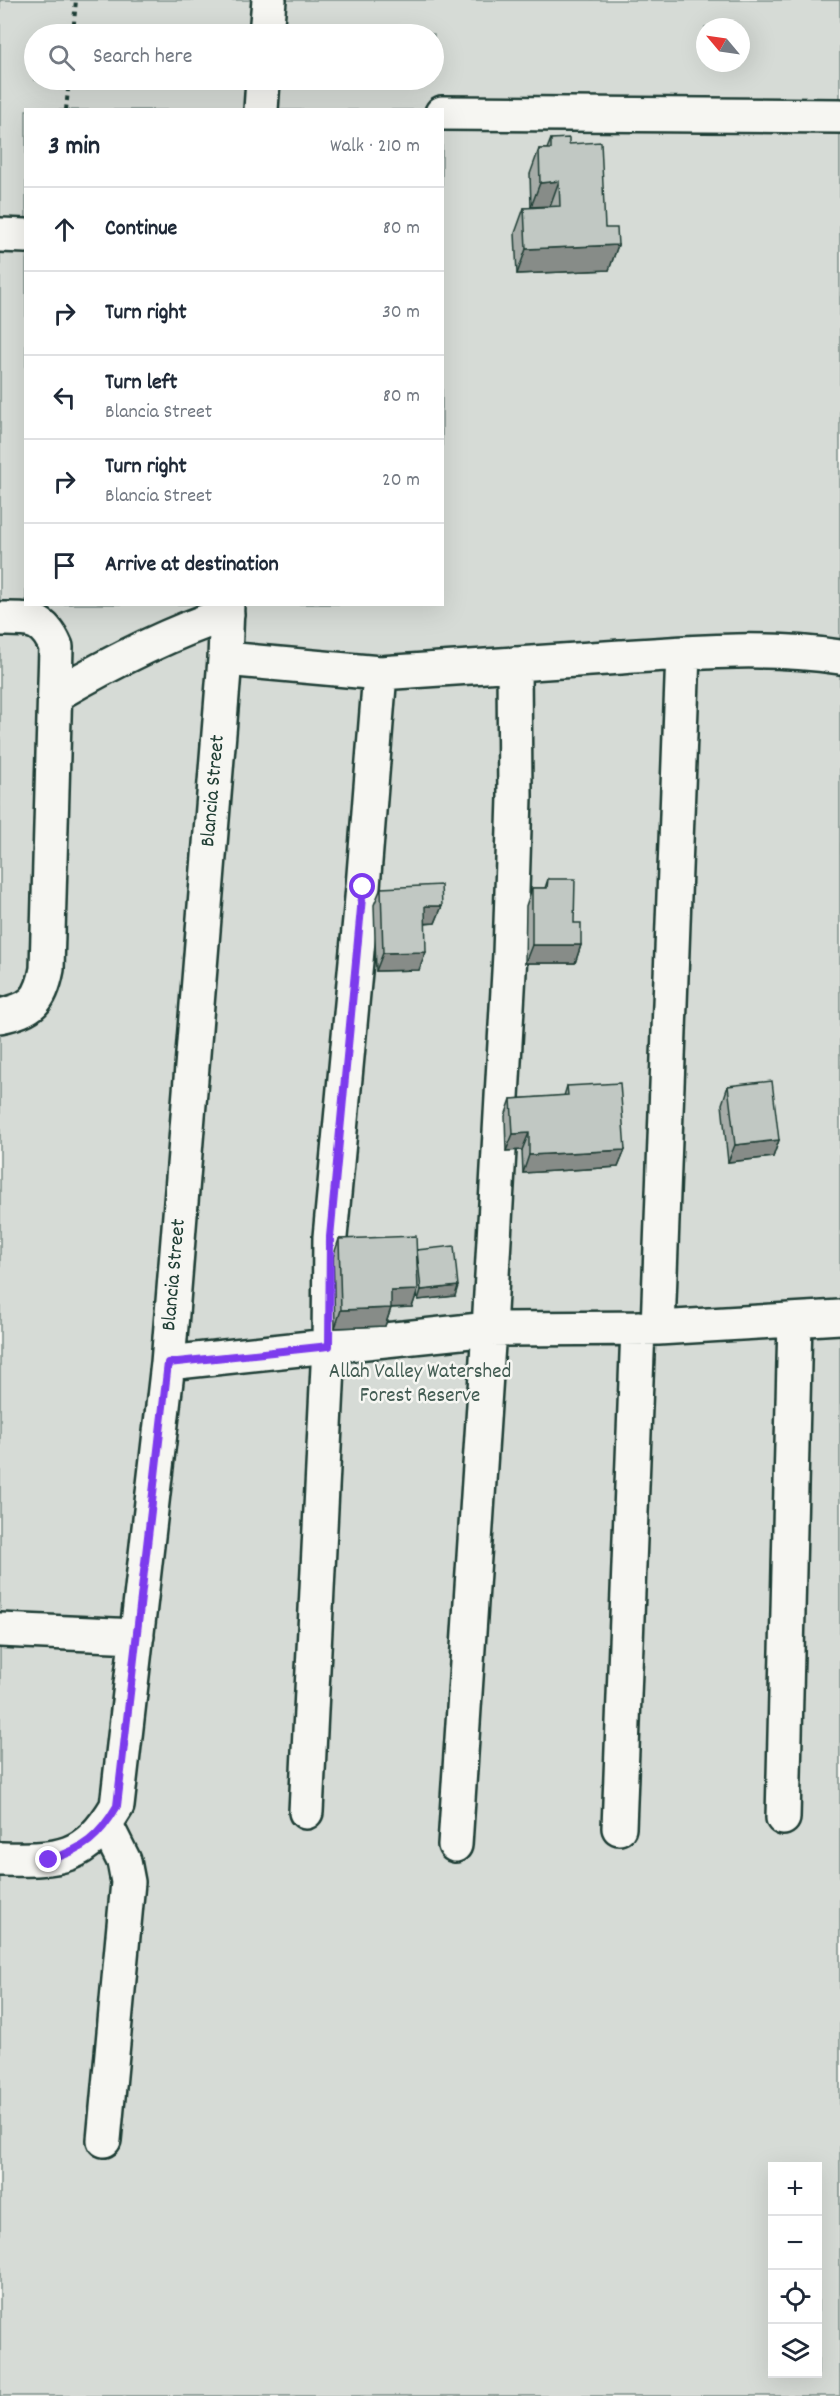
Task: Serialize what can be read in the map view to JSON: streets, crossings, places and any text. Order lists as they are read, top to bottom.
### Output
{
  "streets": {
    "street": ["Blancia Street"]
  },
  "parks": ["Allah Valley Watershed Forest Reserve"],
  "north": "top left",
  "page": {
    "search": "Search here",
    "heading": ["3 min", "Walk · 210 m"],
    "list": [
      ["Continue", "80 m"],
      ["Turn right", "30 m"],
      ["Turn left", "Blancia Street", "80 m"],
      ["Turn right", "Blancia Street", "20 m"],
      "Arrive at destination"
    ],
    "map_buttons": ["+", "−"]
  }
}
